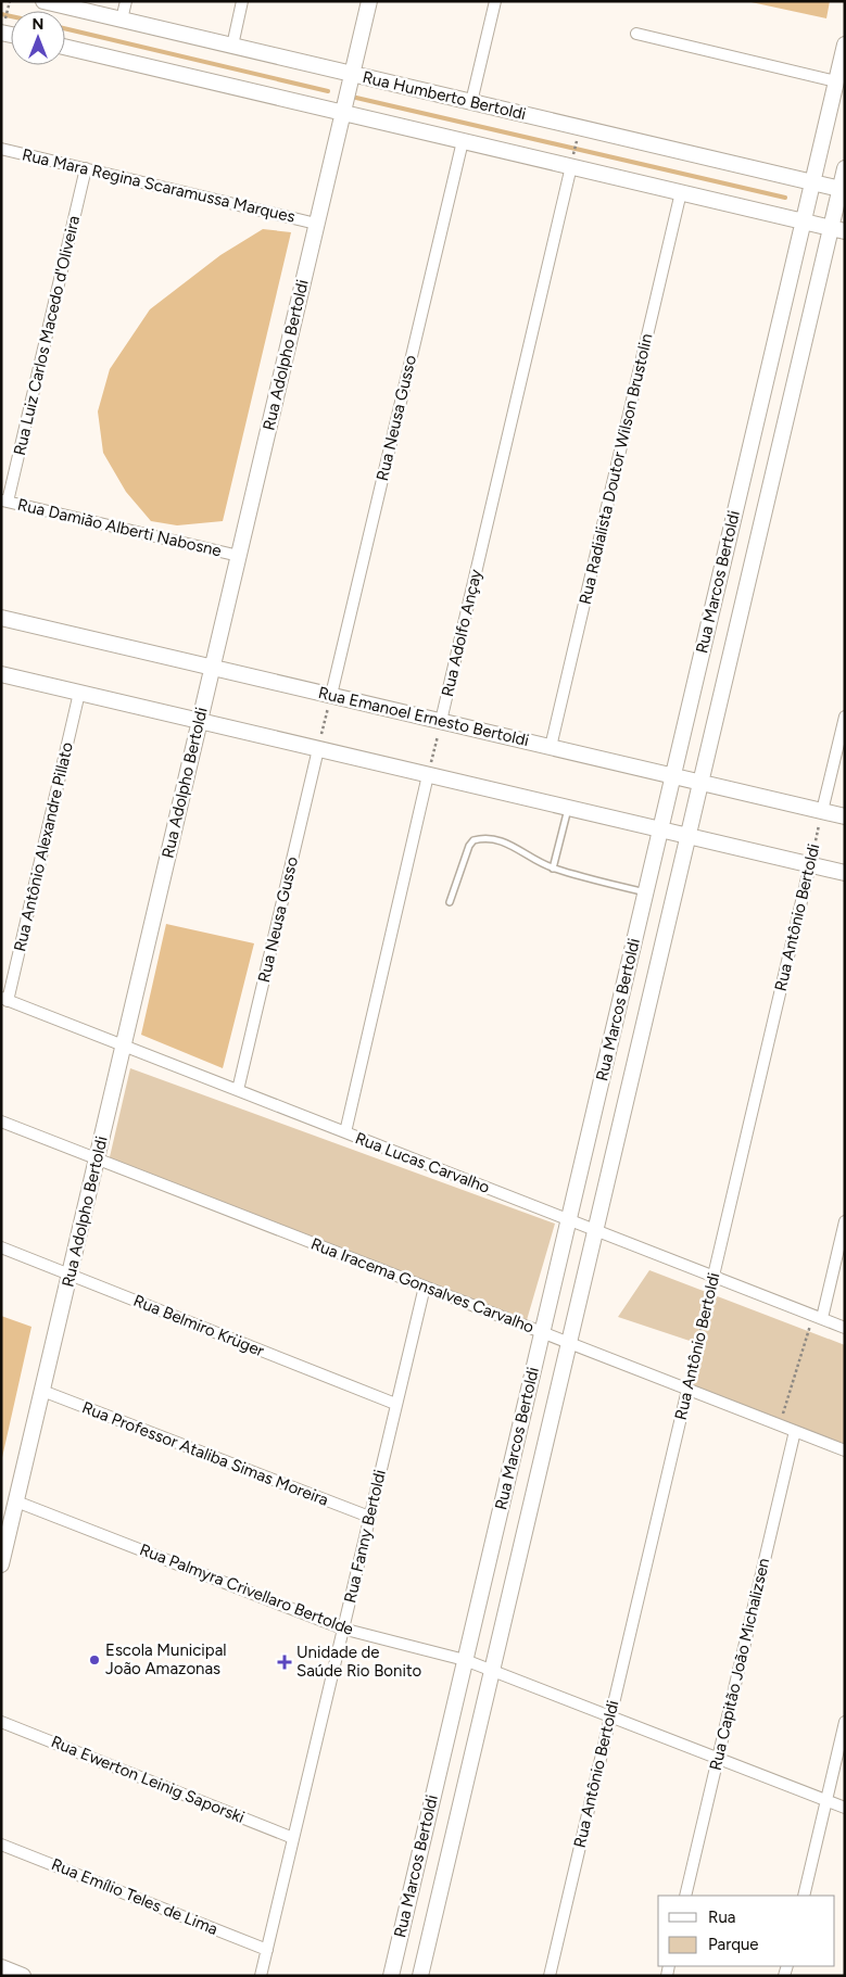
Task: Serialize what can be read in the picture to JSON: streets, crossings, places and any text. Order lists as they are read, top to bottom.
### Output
{
  "streets": {
    "street": [
      "Rua Humberto Bertoldi",
      "Rua Mara Regina Scaramussa Marques",
      "Rua Luiz Carlos Macedo d'Oliveira",
      "Rua Adolpho Bertoldi",
      "Rua Neusa Gusso",
      "Rua Radialista Doutor Wilson Brustolin",
      "Rua Damião Alberti Nabosne",
      "Rua Marcos Bertoldi",
      "Rua Adolfo Ançay",
      "Rua Emanoel Ernesto Bertoldi",
      "Rua Antônio Alexandre Pillato",
      "Rua Antônio Bertoldi",
      "Rua Lucas Carvalho",
      "Rua Iracema Gonsalves Carvalho",
      "Rua Belmiro Krüger",
      "Rua Professor Ataliba Simas Moreira",
      "Rua Fanny Bertoldi",
      "Rua Palmyra Crivellaro Bertolde",
      "Rua Capitão João Michalizsen",
      "Rua Ewerton Leinig Saporski",
      "Rua Emílio Teles de Lima"
    ]
  },
  "crossings": [
    ["Rua Humberto Bertoldi", "Rua Adolpho Bertoldi"],
    ["Rua Humberto Bertoldi", "Rua Marcos Bertoldi"],
    ["Rua Mara Regina Scaramussa Marques", "Rua Luiz Carlos Macedo d'Oliveira"],
    ["Rua Mara Regina Scaramussa Marques", "Rua Adolpho Bertoldi"],
    ["Rua Luiz Carlos Macedo d'Oliveira", "Rua Damião Alberti Nabosne"],
    ["Rua Adolpho Bertoldi", "Rua Damião Alberti Nabosne"],
    ["Rua Adolpho Bertoldi", "Rua Emanoel Ernesto Bertoldi"],
    ["Rua Adolpho Bertoldi", "Rua Lucas Carvalho"],
    ["Rua Adolpho Bertoldi", "Rua Iracema Gonsalves Carvalho"],
    ["Rua Adolpho Bertoldi", "Rua Belmiro Krüger"],
    ["Rua Adolpho Bertoldi", "Rua Professor Ataliba Simas Moreira"],
    ["Rua Adolpho Bertoldi", "Rua Palmyra Crivellaro Bertolde"],
    ["Rua Neusa Gusso", "Rua Emanoel Ernesto Bertoldi"],
    ["Rua Neusa Gusso", "Rua Lucas Carvalho"],
    ["Rua Radialista Doutor Wilson Brustolin", "Rua Emanoel Ernesto Bertoldi"],
    ["Rua Marcos Bertoldi", "Rua Emanoel Ernesto Bertoldi"],
    ["Rua Marcos Bertoldi", "Rua Lucas Carvalho"],
    ["Rua Marcos Bertoldi", "Rua Iracema Gonsalves Carvalho"],
    ["Rua Marcos Bertoldi", "Rua Palmyra Crivellaro Bertolde"],
    ["Rua Adolfo Ançay", "Rua Emanoel Ernesto Bertoldi"],
    ["Rua Emanoel Ernesto Bertoldi", "Rua Antônio Bertoldi"],
    ["Rua Antônio Alexandre Pillato", "Rua Lucas Carvalho"],
    ["Rua Antônio Bertoldi", "Rua Lucas Carvalho"],
    ["Rua Antônio Bertoldi", "Rua Iracema Gonsalves Carvalho"],
    ["Rua Antônio Bertoldi", "Rua Palmyra Crivellaro Bertolde"],
    ["Rua Iracema Gonsalves Carvalho", "Rua Fanny Bertoldi"],
    ["Rua Iracema Gonsalves Carvalho", "Rua Capitão João Michalizsen"],
    ["Rua Belmiro Krüger", "Rua Fanny Bertoldi"],
    ["Rua Professor Ataliba Simas Moreira", "Rua Fanny Bertoldi"],
    ["Rua Fanny Bertoldi", "Rua Palmyra Crivellaro Bertolde"],
    ["Rua Fanny Bertoldi", "Rua Ewerton Leinig Saporski"],
    ["Rua Fanny Bertoldi", "Rua Emílio Teles de Lima"],
    ["Rua Palmyra Crivellaro Bertolde", "Rua Capitão João Michalizsen"]
  ],
  "places": {
    "other": ["Escola Municipal João Amazonas"],
    "health": ["Unidade de Saúde Rio Bonito"]
  },
  "legend": ["Rua", "Parque"],
  "north": "top"
}
